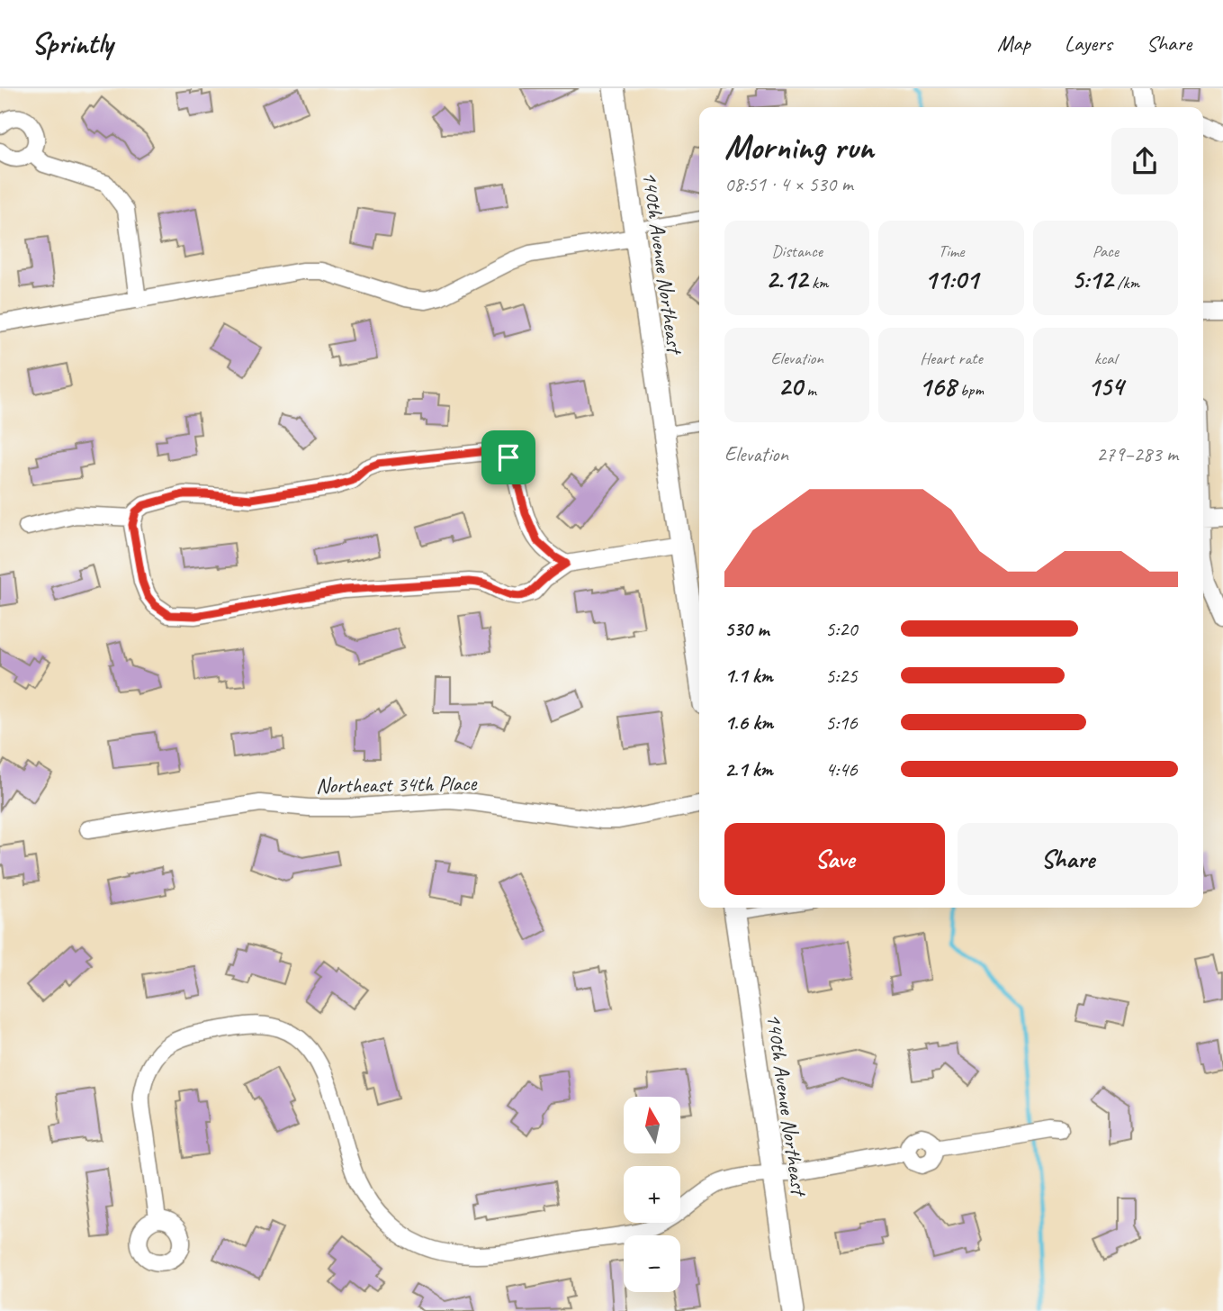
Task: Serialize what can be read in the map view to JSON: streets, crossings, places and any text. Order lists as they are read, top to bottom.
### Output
{
  "streets": {
    "street": ["140th Avenue Northeast", "Northeast 34th Place"]
  },
  "north": "top",
  "page": {
    "header": "Sprintly",
    "nav": ["Map", "Layers", "Share"],
    "heading": ["Morning run", "08:51 · 4 × 530 m"],
    "stats": [
      ["Distance", "2.12 km"],
      ["Time", "11:01"],
      ["Pace", "5:12 /km"],
      ["Elevation", "20 m"],
      ["Heart rate", "168 bpm"],
      ["kcal", "154"]
    ],
    "chart": ["Elevation", "279–283 m"],
    "list": [
      {
        "name": "530 m",
        "note": "5:20"
      },
      {
        "name": "1.1 km",
        "note": "5:25"
      },
      {
        "name": "1.6 km",
        "note": "5:16"
      },
      {
        "name": "2.1 km",
        "note": "4:46"
      }
    ],
    "buttons": ["Save", "Share"],
    "map_buttons": ["+", "−"]
  }
}
